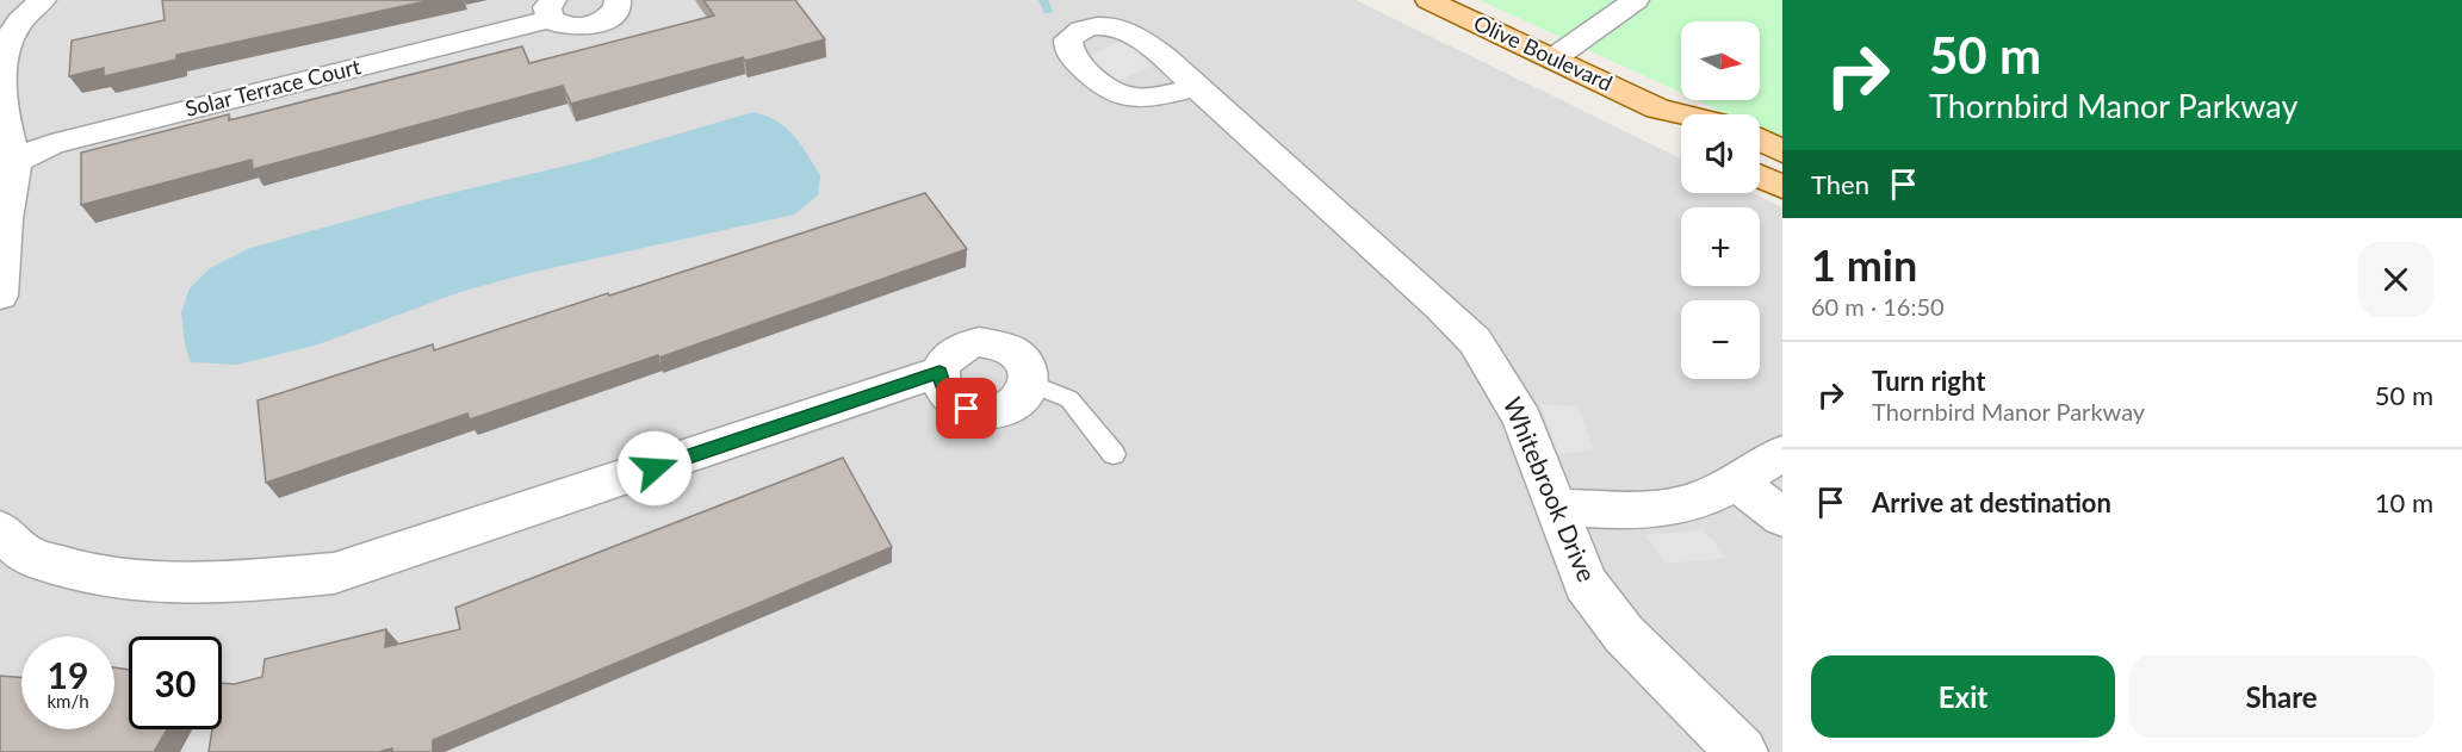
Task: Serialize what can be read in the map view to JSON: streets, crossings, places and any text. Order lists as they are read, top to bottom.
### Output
{
  "streets": {
    "main road": ["Olive Boulevard"],
    "street": ["Solar Terrace Court", "Whitebrook Drive"]
  },
  "north": "right",
  "page": {
    "turn": ["50 m", "Thornbird Manor Parkway"],
    "map_buttons": ["+", "−"],
    "then": "Then",
    "heading": ["1 min", "60 m · 16:50"],
    "list": [
      {
        "name": "Turn right",
        "note": "Thornbird Manor Parkway",
        "value": "50 m"
      },
      {
        "name": "Arrive at destination",
        "value": "10 m"
      }
    ],
    "speed": "19 km/h",
    "limit": "30",
    "buttons": ["Exit", "Share"]
  }
}
